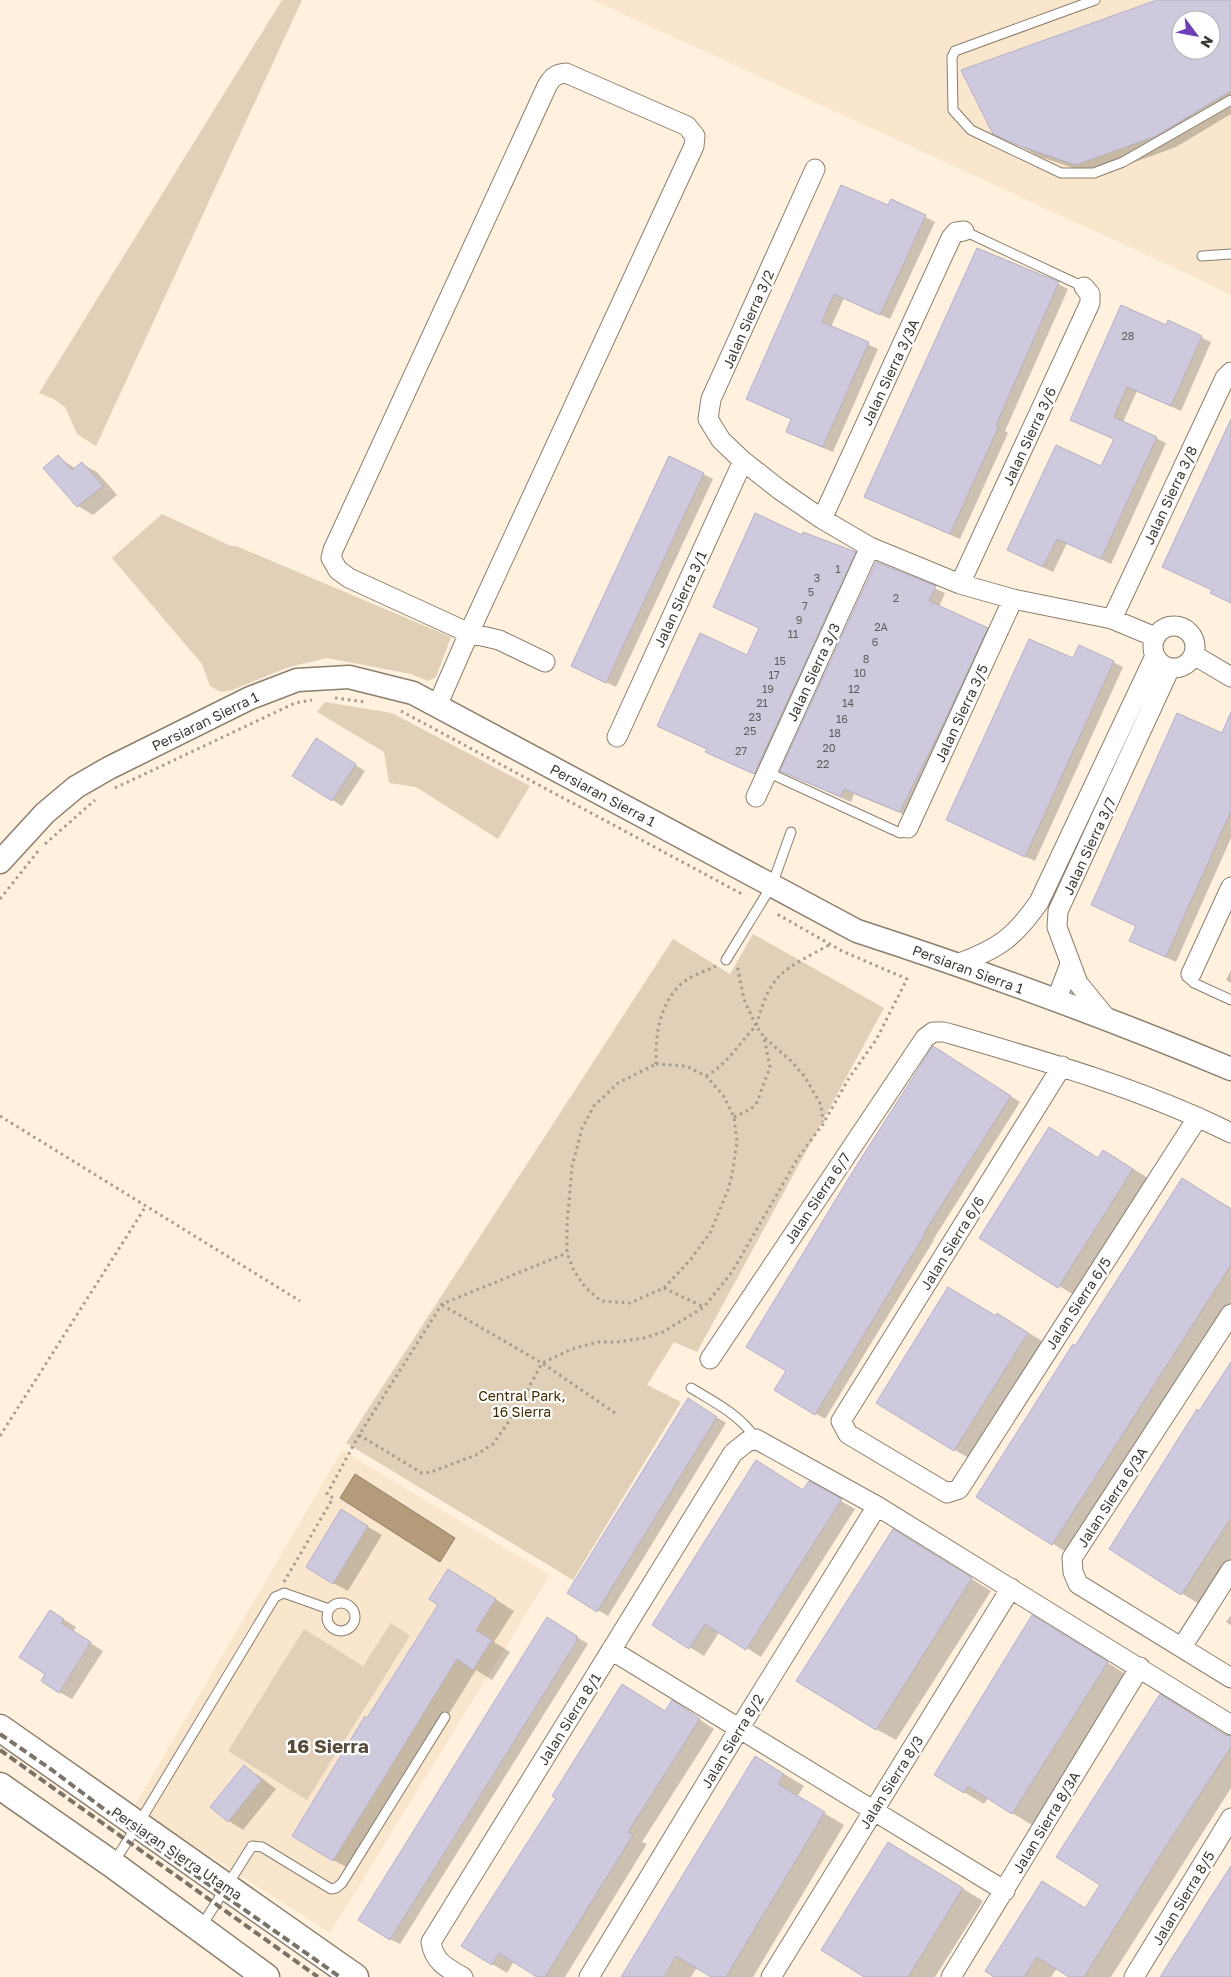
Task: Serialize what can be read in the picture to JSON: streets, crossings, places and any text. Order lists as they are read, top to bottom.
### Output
{
  "streets": {
    "main road": ["Persiaran Sierra Utama"],
    "street": [
      "Jalan Sierra 3/2",
      "Jalan Sierra 3/3A",
      "Jalan Sierra 3/6",
      "Jalan Sierra 3/8",
      "Jalan Sierra 3/1",
      "Jalan Sierra 3/3",
      "Jalan Sierra 3/5",
      "Persiaran Sierra 1",
      "Jalan Sierra 3/7",
      "Jalan Sierra 6/7",
      "Jalan Sierra 6/6",
      "Jalan Sierra 6/5",
      "Jalan Sierra 6/3A",
      "Jalan Sierra 8/1",
      "Jalan Sierra 8/2",
      "Jalan Sierra 8/3",
      "Jalan Sierra 8/3A",
      "Jalan Sierra 8/5"
    ]
  },
  "crossings": [
    ["Jalan Sierra 3/2", "Jalan Sierra 3/3A"],
    ["Jalan Sierra 3/2", "Jalan Sierra 3/6"],
    ["Jalan Sierra 3/2", "Jalan Sierra 3/8"],
    ["Jalan Sierra 3/2", "Jalan Sierra 3/1"],
    ["Jalan Sierra 3/2", "Jalan Sierra 3/3"],
    ["Jalan Sierra 3/2", "Jalan Sierra 3/5"],
    ["Jalan Sierra 3/2", "Jalan Sierra 3/7"],
    ["Persiaran Sierra 1", "Jalan Sierra 3/7"],
    ["Jalan Sierra 6/7", "Jalan Sierra 6/6"],
    ["Jalan Sierra 6/6", "Jalan Sierra 6/5"]
  ],
  "districts": ["16 Sierra"],
  "parks": ["Central Park, 16 Sierra"],
  "house_numbers": [
    "28",
    "1",
    "3",
    "5",
    "2",
    "7",
    "9",
    "2A",
    "11",
    "6",
    "8",
    "15",
    "10",
    "17",
    "19",
    "12",
    "21",
    "14",
    "23",
    "16",
    "25",
    "18",
    "20",
    "27",
    "22"
  ],
  "north": "bottom right"
}
